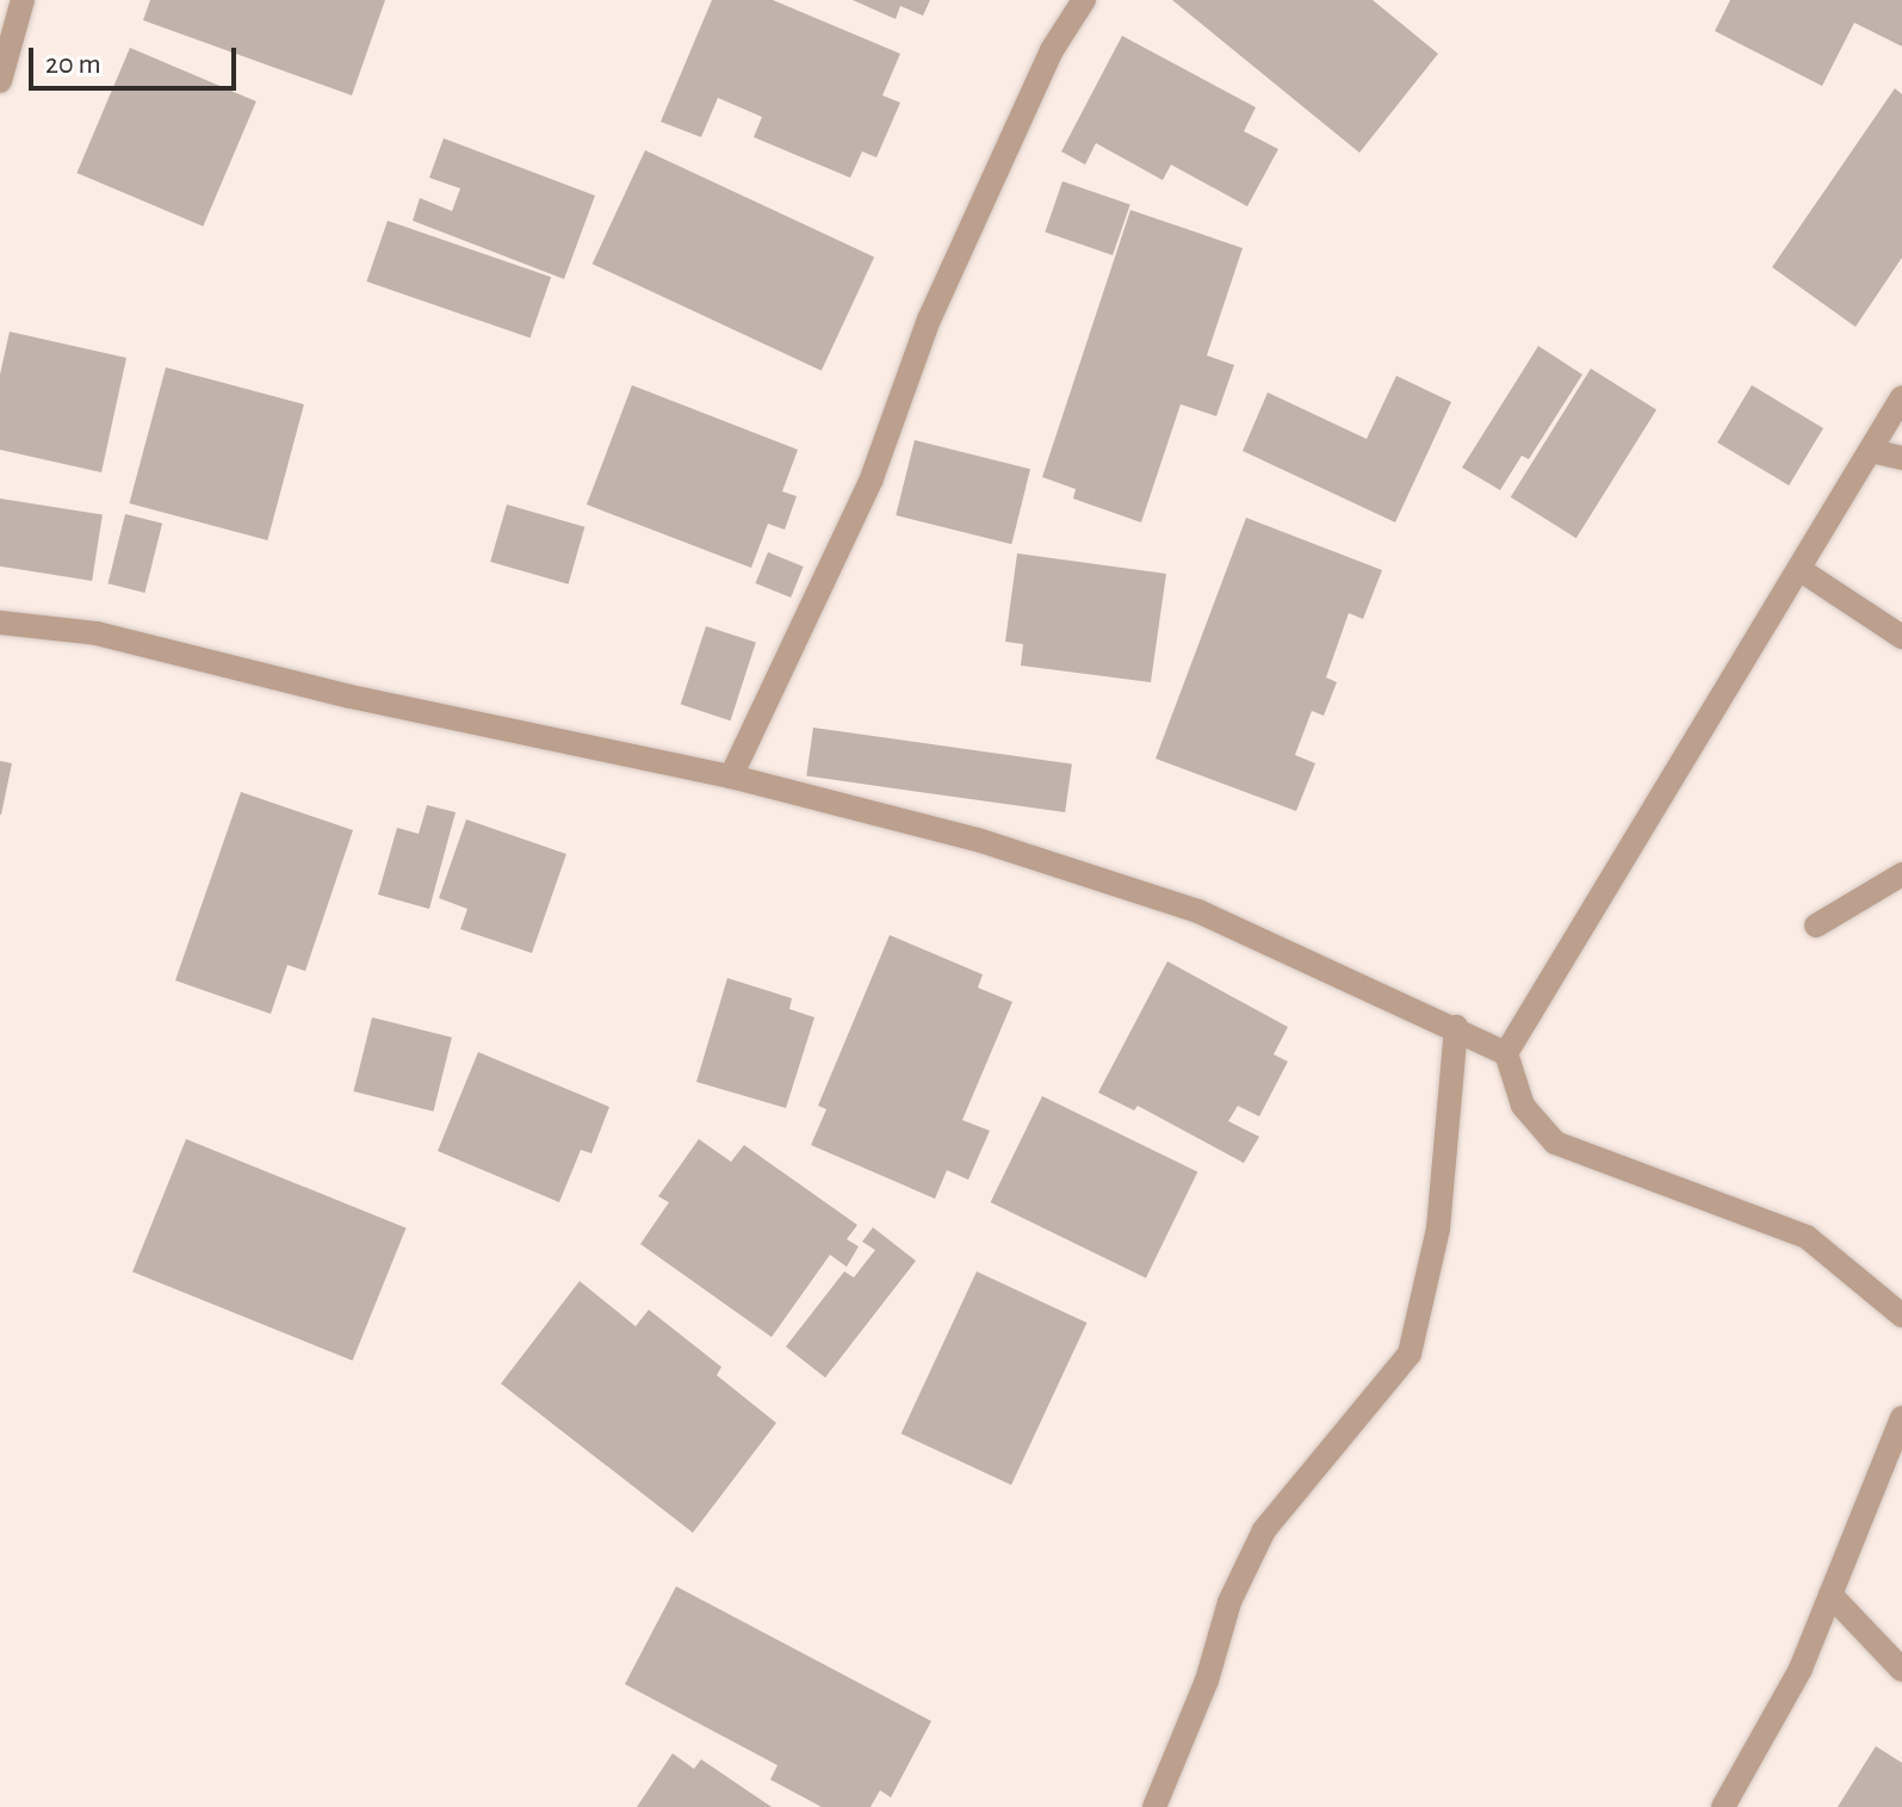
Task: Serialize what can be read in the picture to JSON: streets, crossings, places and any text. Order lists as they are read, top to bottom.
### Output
{
  "scale_bar": "20 m"
}
